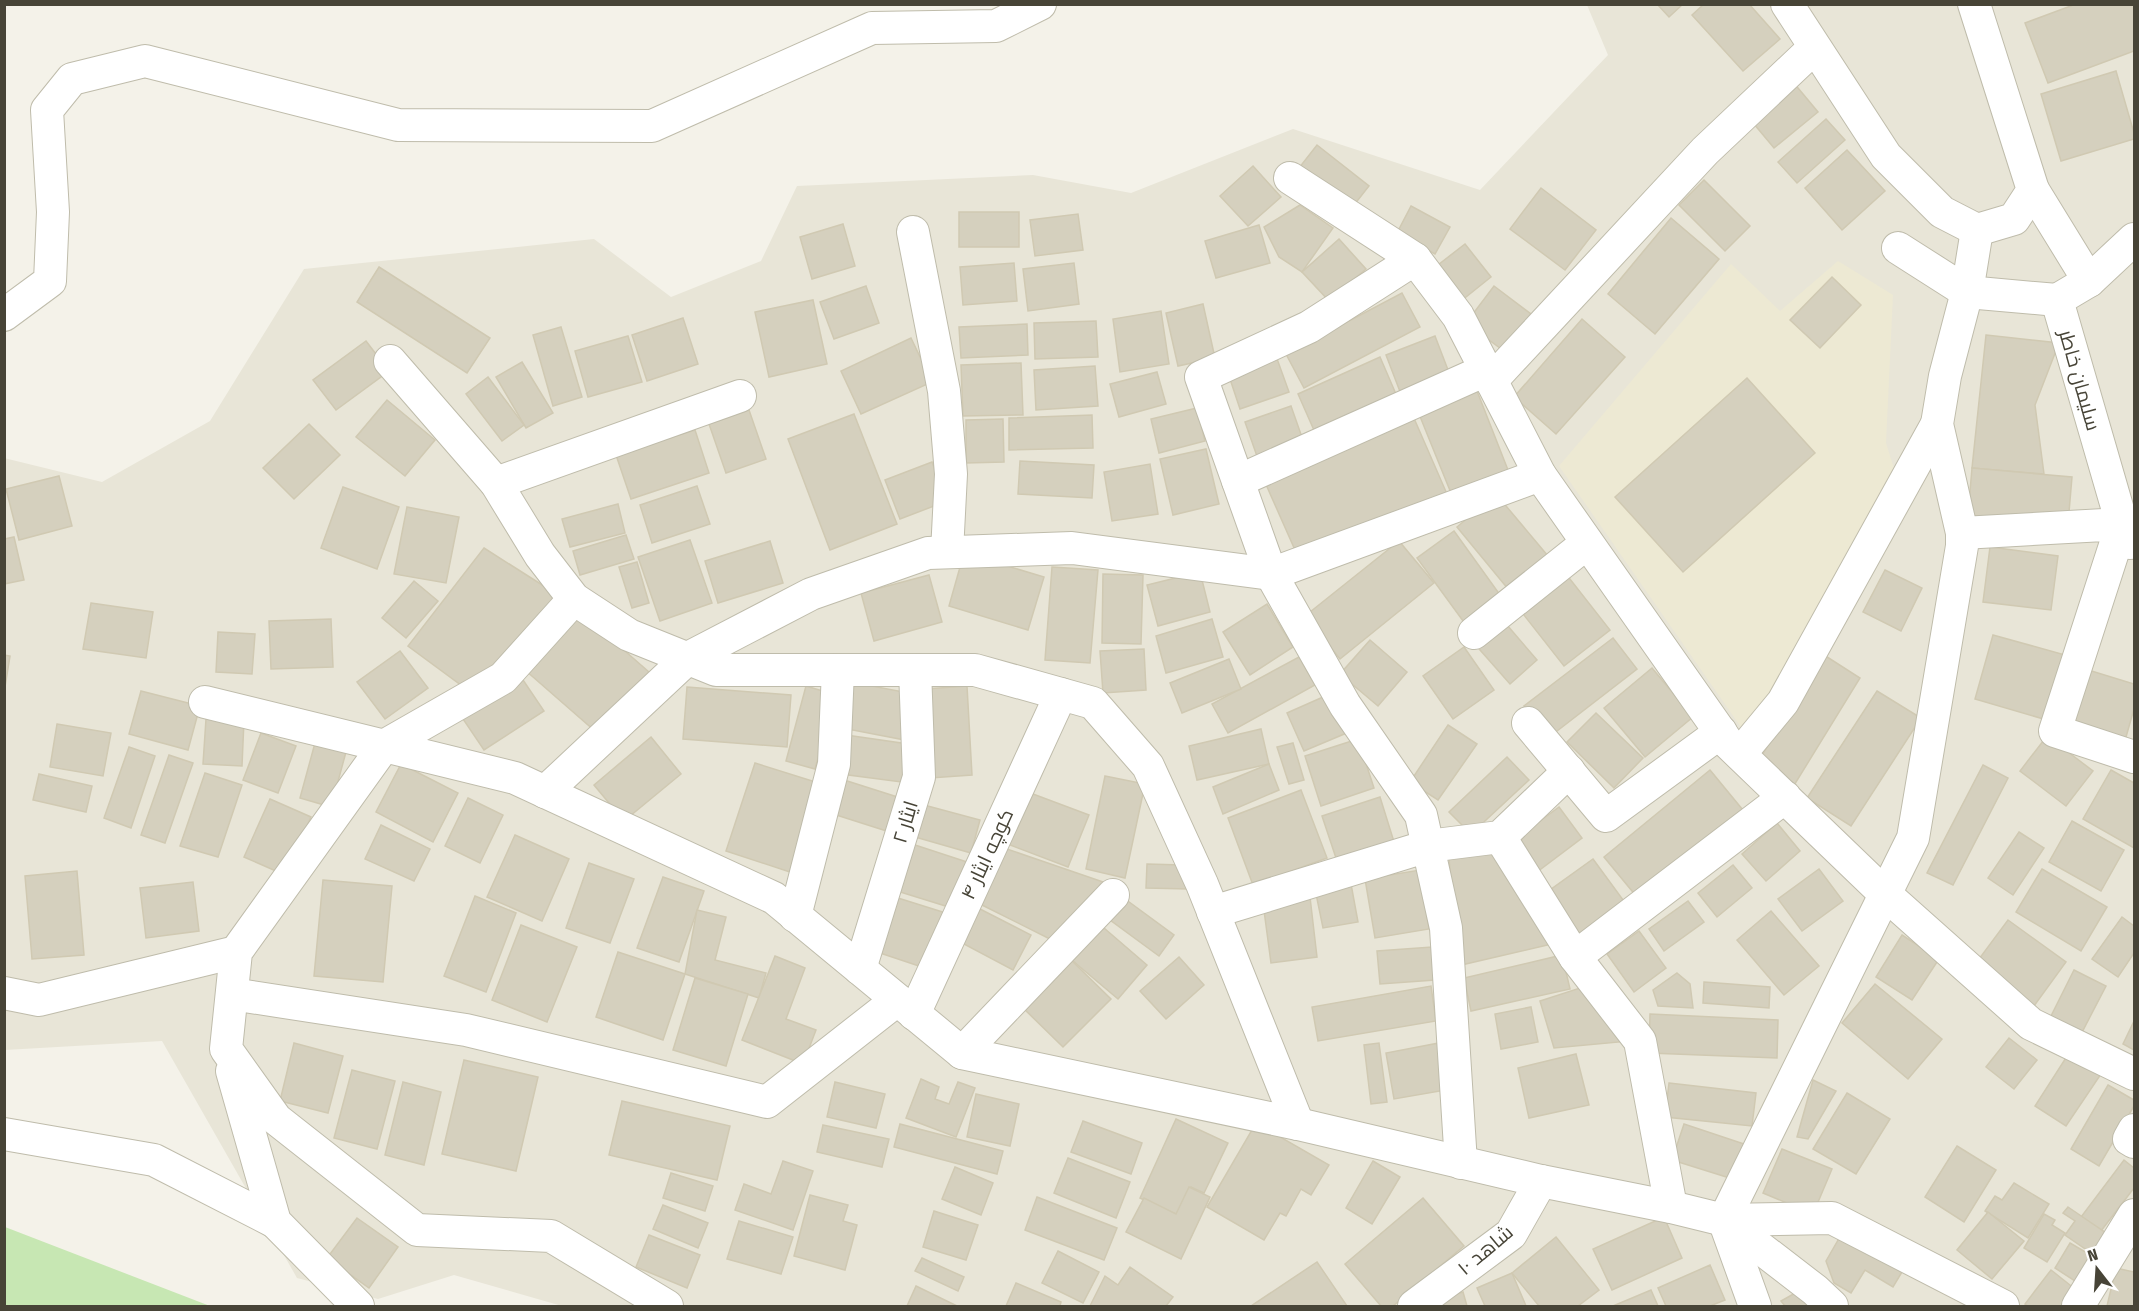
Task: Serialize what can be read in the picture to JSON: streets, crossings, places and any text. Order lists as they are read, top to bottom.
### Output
{
  "streets": {
    "street": [
      "سلیمان خاطر",
      "ایثار ۲",
      "کوچه ایثار ۴",
      "شاهد ۱۰"
    ]
  },
  "north": "top"
}
